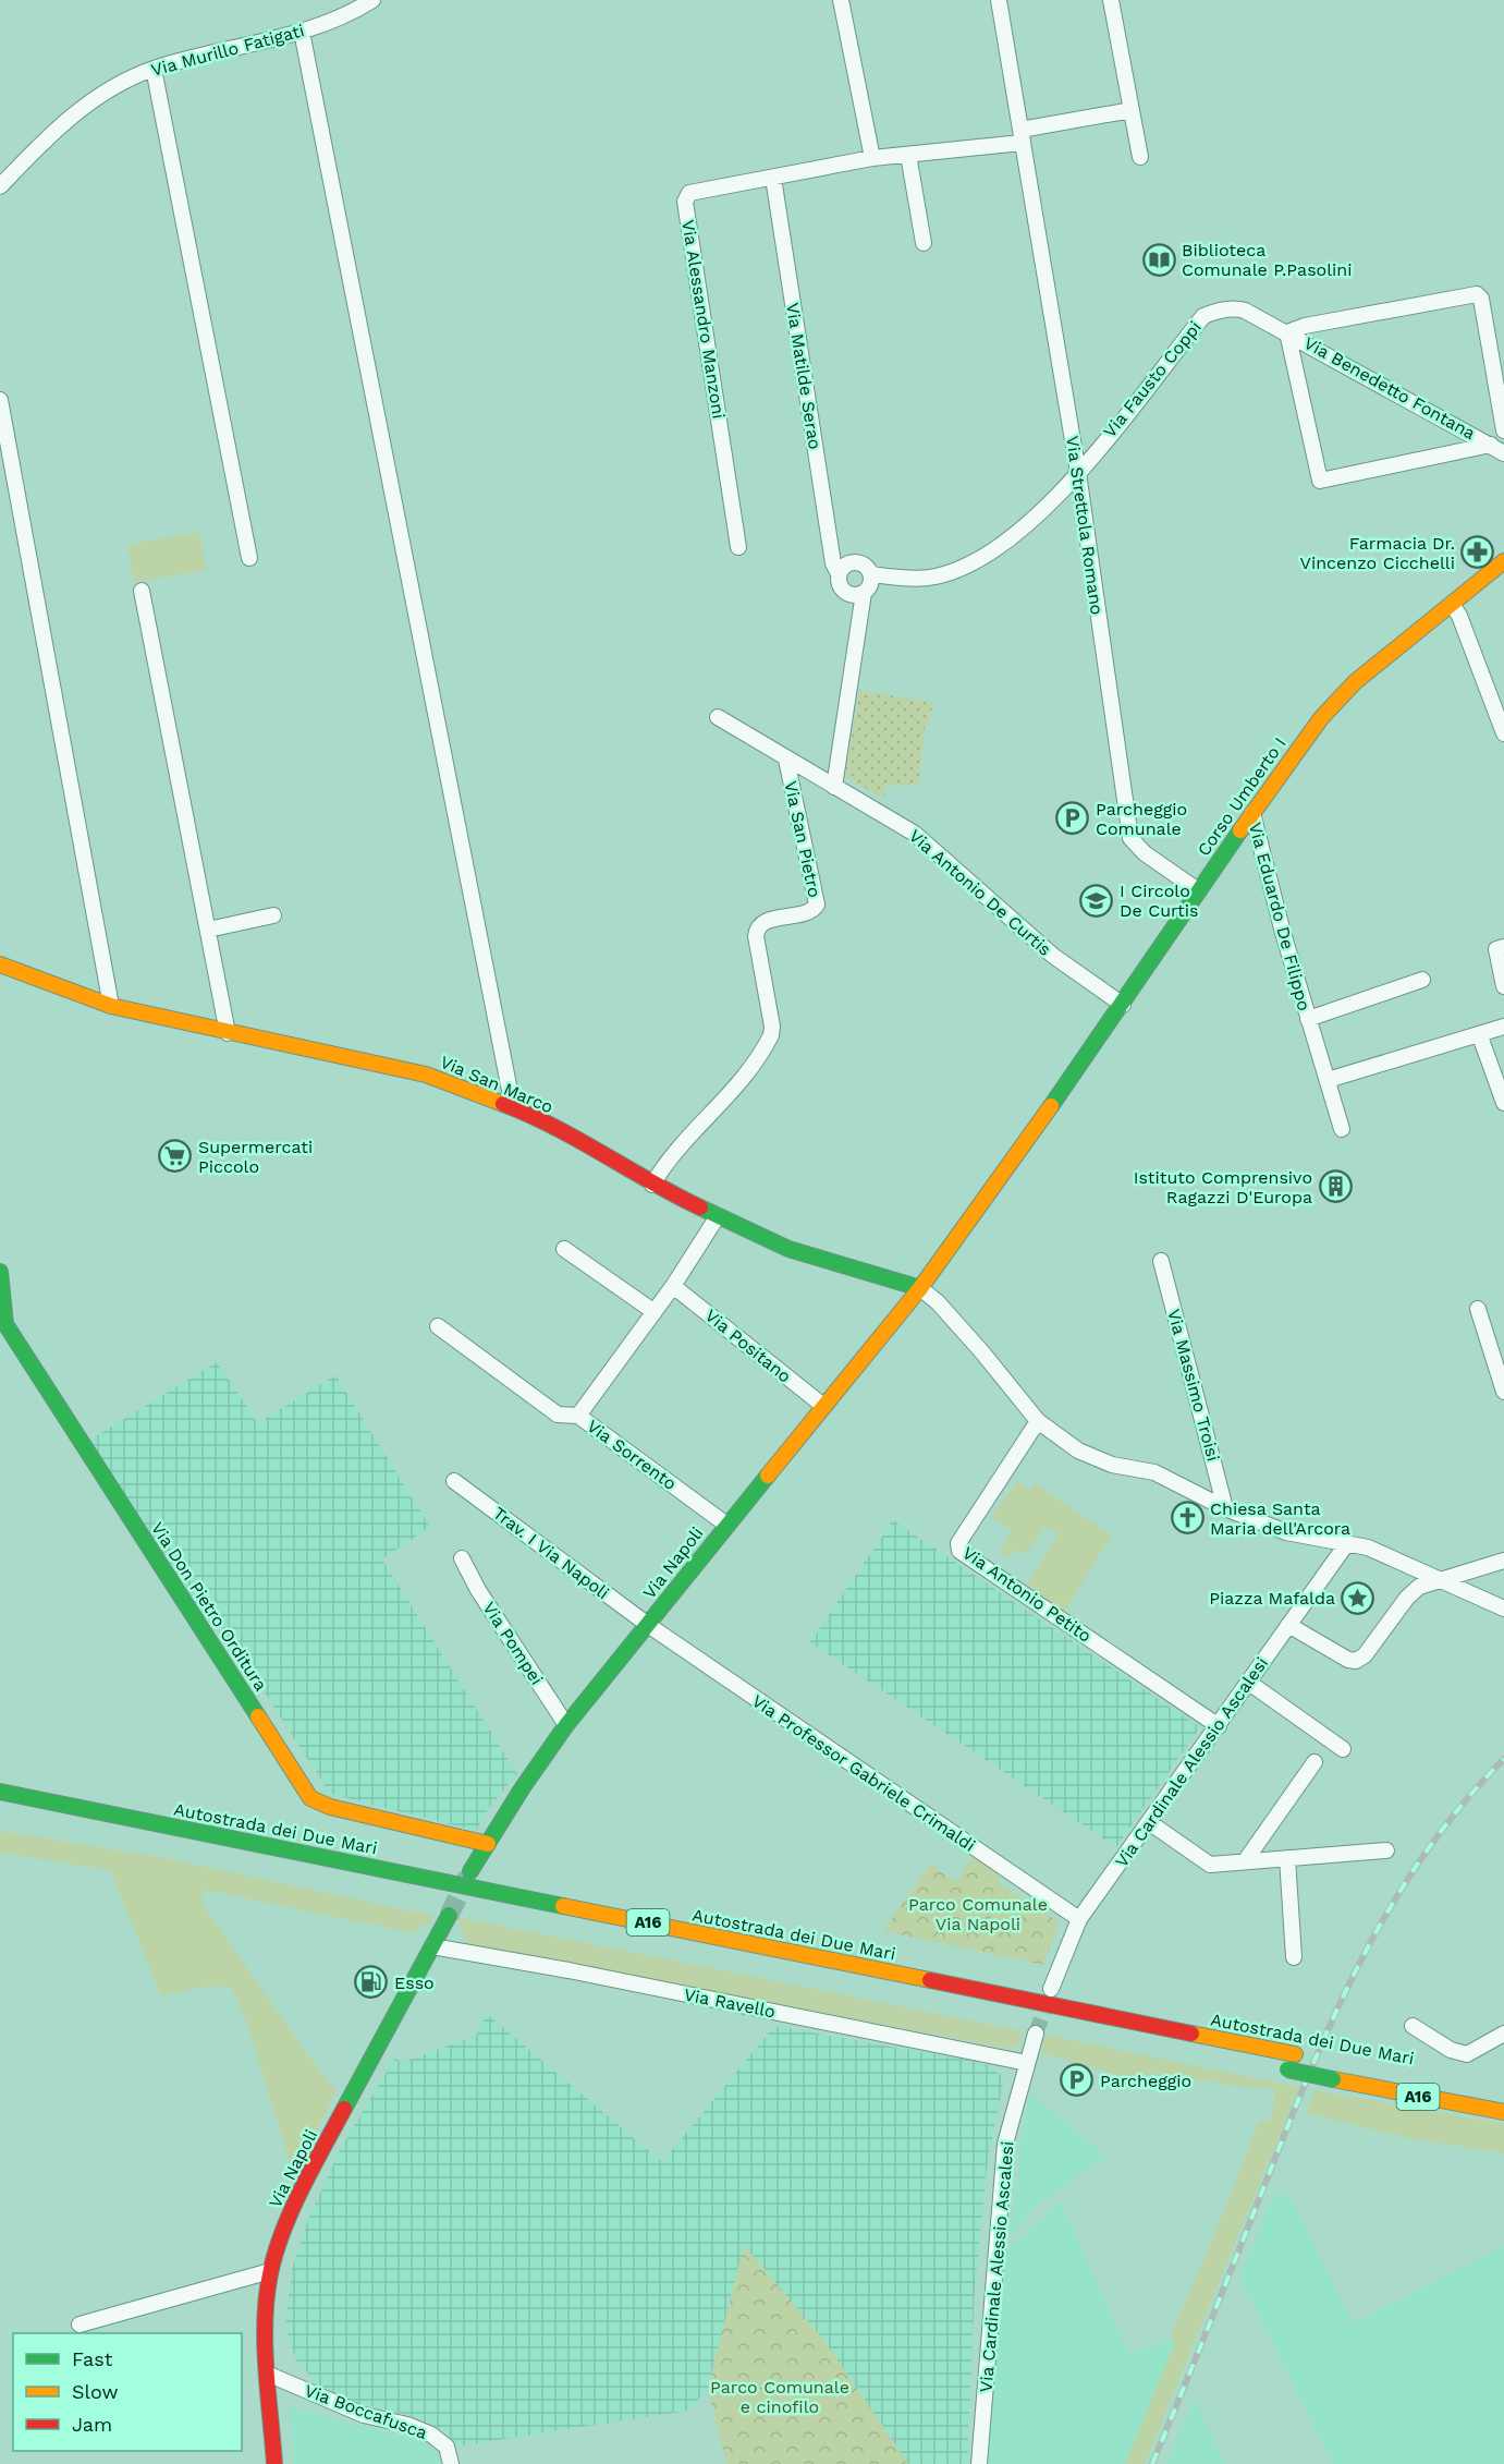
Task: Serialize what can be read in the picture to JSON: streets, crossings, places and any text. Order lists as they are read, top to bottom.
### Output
{
  "streets": {
    "main road": [
      "Corso Umberto I",
      "Via San Marco",
      "Via Napoli",
      "Via Don Pietro Orditura",
      "Autostrada dei Due Mari",
      "A16"
    ],
    "street": [
      "Via Murillo Fatigati",
      "Via Alessandro Manzoni",
      "Via Matilde Serao",
      "Via Fausto Coppi",
      "Via Benedetto Fontana",
      "Via Strettola Romano",
      "Via San Pietro",
      "Via Antonio De Curtis",
      "Via Eduardo De Filippo",
      "Via Positano",
      "Via Massimo Troisi",
      "Via Sorrento",
      "Trav. I Via Napoli",
      "Via Antonio Petito",
      "Via Pompei",
      "Via Cardinale Alessio Ascalesi",
      "Via Professor Gabriele Crimaldi",
      "Via Ravello",
      "Via Boccafusca"
    ]
  },
  "crossings": [
    ["Via Alessandro Manzoni", "Via Matilde Serao"],
    ["Via Alessandro Manzoni", "Via Strettola Romano"],
    ["Via Matilde Serao", "Via Fausto Coppi"],
    ["Via Fausto Coppi", "Via Benedetto Fontana"],
    ["Via Fausto Coppi", "Via Strettola Romano"],
    ["Via Strettola Romano", "Corso Umberto I"],
    ["Corso Umberto I", "Via Antonio De Curtis"],
    ["Corso Umberto I", "Via Eduardo De Filippo"],
    ["Corso Umberto I", "Via San Marco"],
    ["Corso Umberto I", "Via Napoli"],
    ["Via San Pietro", "Via Antonio De Curtis"],
    ["Via San Pietro", "Via San Marco"],
    ["Via San Marco", "Via Napoli"],
    ["Via Positano", "Via Napoli"],
    ["Via Sorrento", "Via Napoli"],
    ["Trav. I Via Napoli", "Via Napoli"],
    ["Trav. I Via Napoli", "Via Professor Gabriele Crimaldi"],
    ["Via Napoli", "Via Don Pietro Orditura"],
    ["Via Napoli", "Via Pompei"],
    ["Via Napoli", "Via Professor Gabriele Crimaldi"],
    ["Via Napoli", "Via Ravello"],
    ["Via Napoli", "Via Boccafusca"],
    ["Via Antonio Petito", "Via Cardinale Alessio Ascalesi"],
    ["Via Cardinale Alessio Ascalesi", "Via Professor Gabriele Crimaldi"],
    ["Via Cardinale Alessio Ascalesi", "Via Ravello"]
  ],
  "parks": ["Parco Comunale Via Napoli", "Parco Comunale e cinofilo"],
  "places": {
    "library": ["Biblioteca Comunale P.Pasolini"],
    "pharmacy": ["Farmacia Dr. Vincenzo Cicchelli"],
    "parking": ["Parcheggio Comunale", "Parcheggio"],
    "school or university": ["I Circolo De Curtis"],
    "supermarket": ["Supermercati Piccolo"],
    "building": ["Istituto Comprensivo Ragazzi D'Europa"],
    "church": ["Chiesa Santa Maria dell'Arcora"],
    "place": ["Piazza Mafalda"],
    "fuel station": ["Esso"]
  },
  "legend": ["Fast", "Slow", "Jam"]
}
